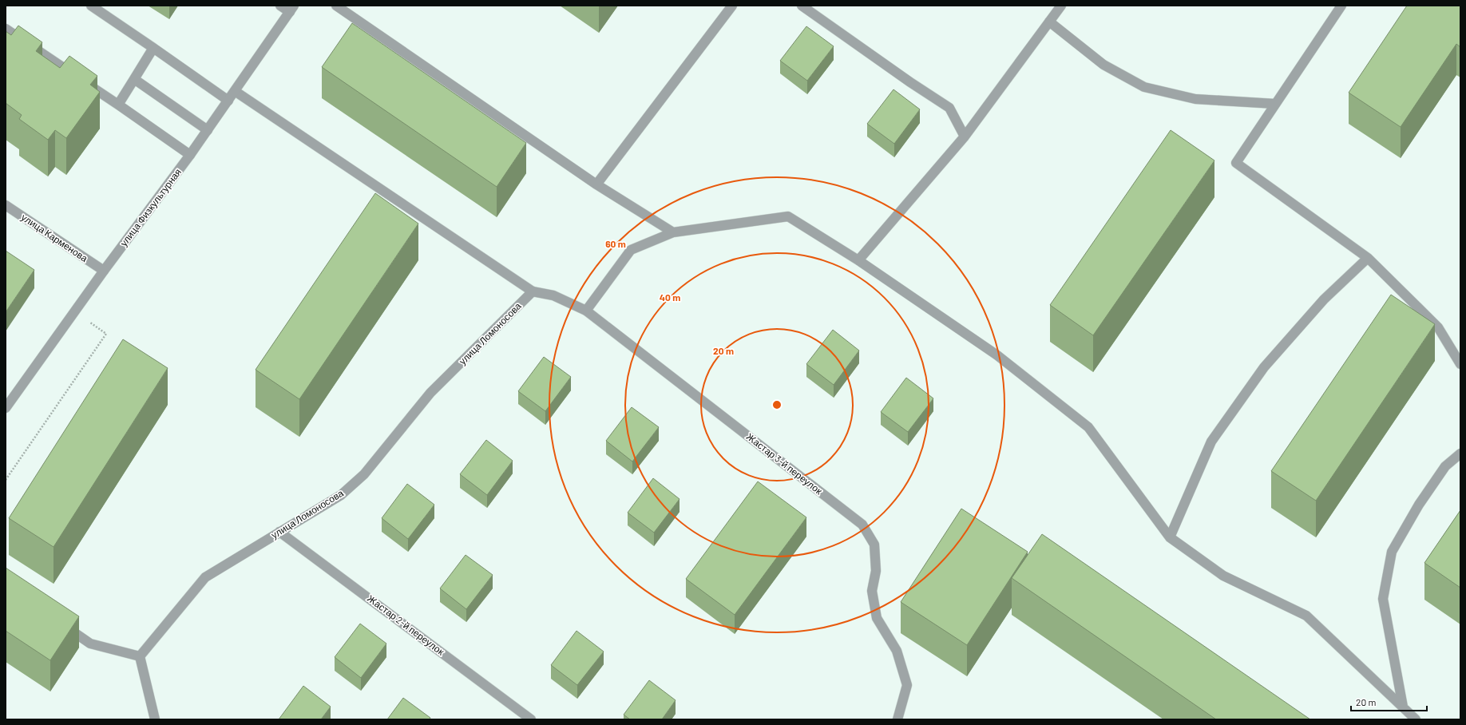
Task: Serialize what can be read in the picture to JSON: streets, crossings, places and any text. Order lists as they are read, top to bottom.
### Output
{
  "streets": {
    "street": [
      "улица Физкультурная",
      "улица Карменова",
      "улица Ломоносова",
      "Жастар 3-й переулок",
      "Жастар 2-й переулок"
    ]
  },
  "crossings": [
    ["улица Физкультурная", "улица Карменова"],
    ["улица Ломоносова", "Жастар 3-й переулок"],
    ["улица Ломоносова", "Жастар 2-й переулок"]
  ],
  "scale_bar": "20 m",
  "rings": ["60 m", "40 m", "20 m"]
}
